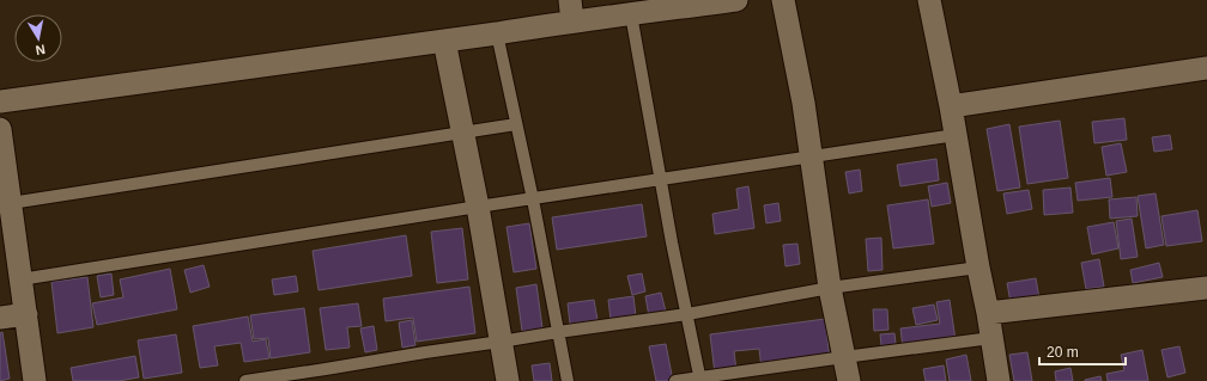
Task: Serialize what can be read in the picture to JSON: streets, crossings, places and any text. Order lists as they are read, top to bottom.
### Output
{
  "scale_bar": "20 m",
  "north": "bottom"
}
